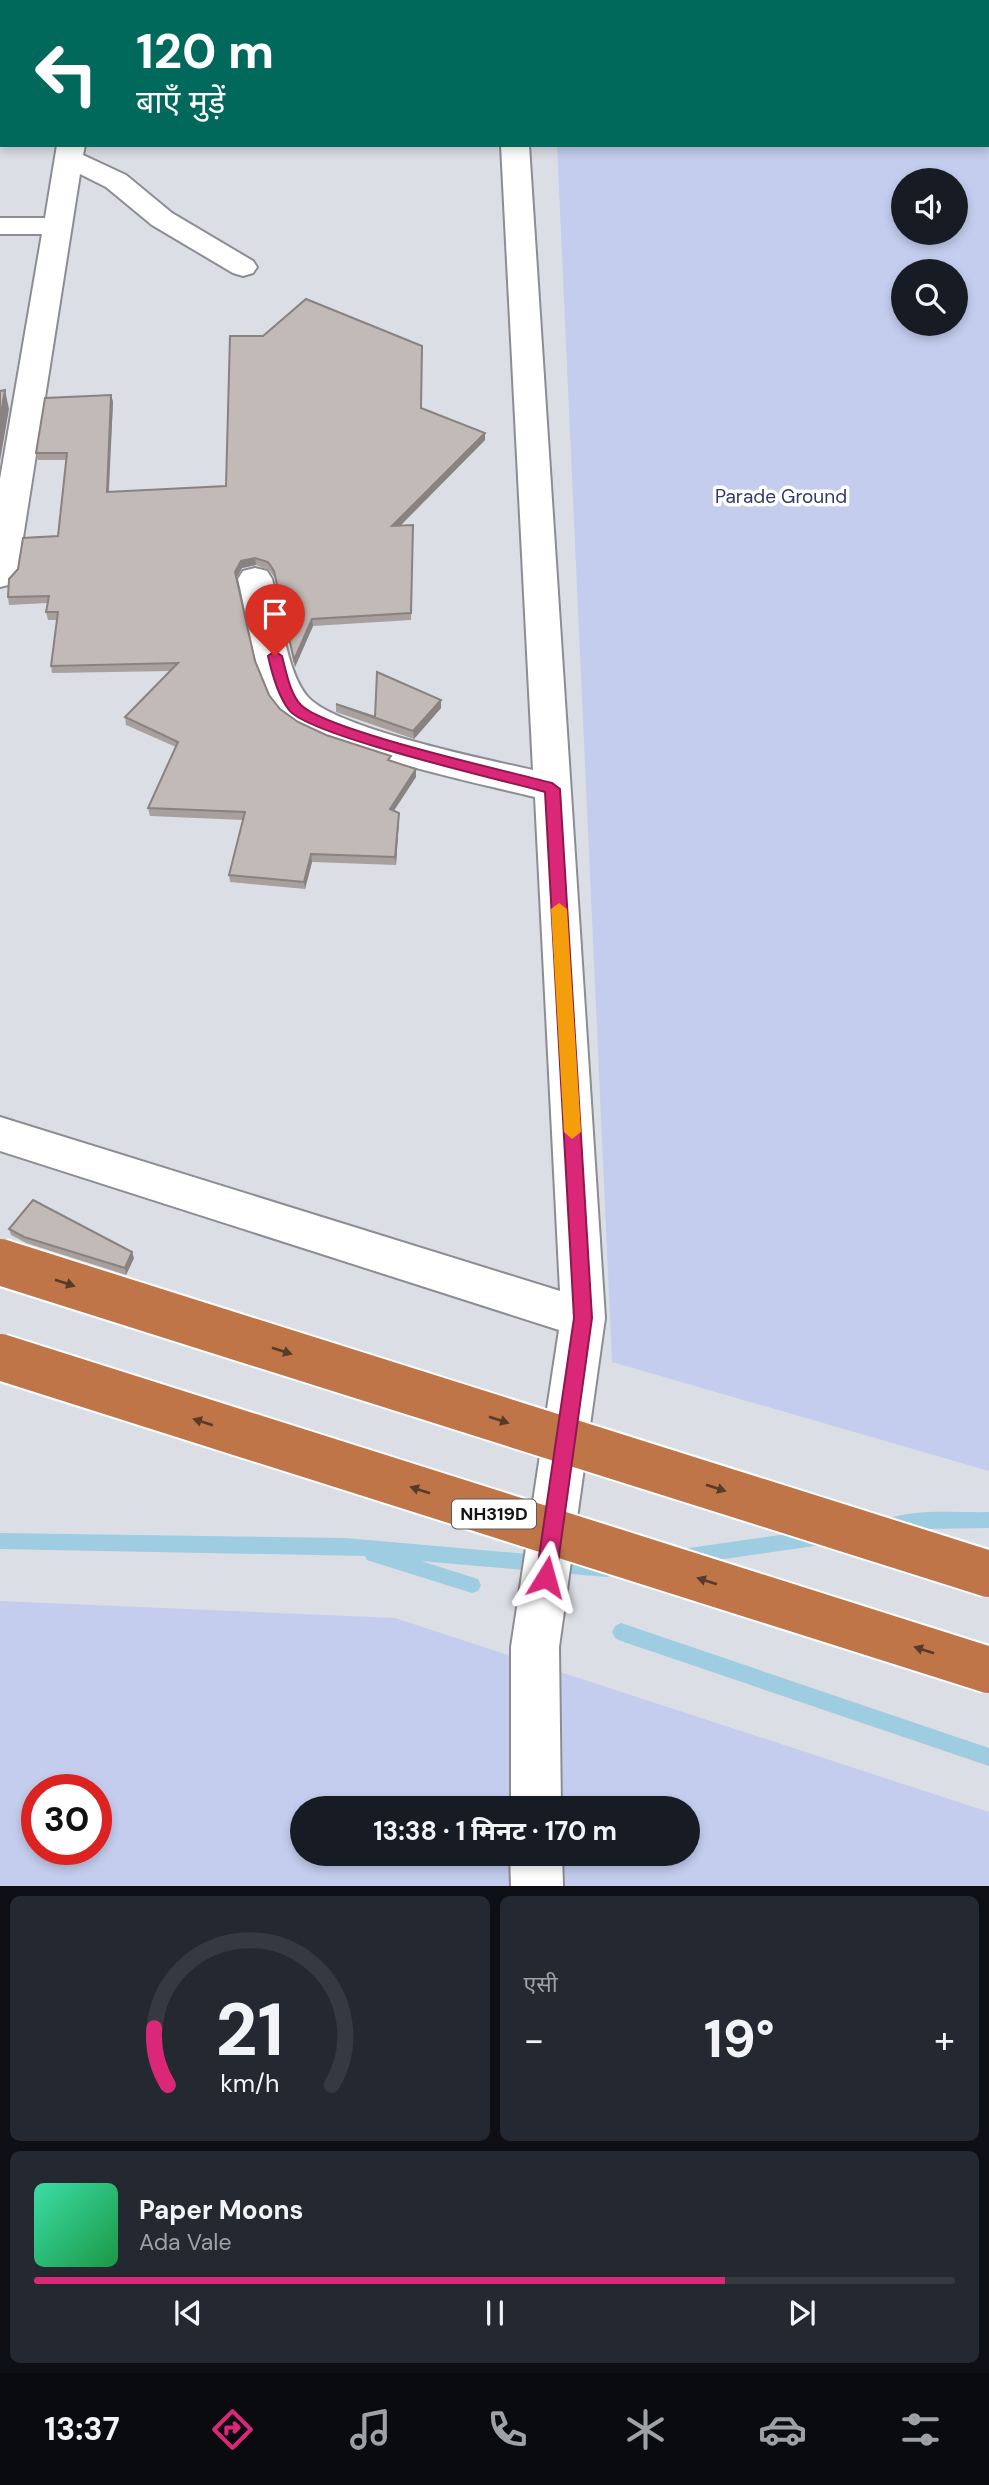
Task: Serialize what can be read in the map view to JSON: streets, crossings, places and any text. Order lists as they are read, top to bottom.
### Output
{
  "streets": {
    "highway": ["NH319D"]
  },
  "parks": ["Parade Ground"],
  "page": {
    "turn": ["120 m", "बाएँ मुड़ें"],
    "limit": "30",
    "trip": "13:38 · 1 मिनट · 170 m",
    "tile": "एसी",
    "heat": ["−", "19°", "+"],
    "song": ["Paper Moons", "Ada Vale"],
    "tabs": "13:37",
    "gauge": ["21", "km/h"]
  }
}
